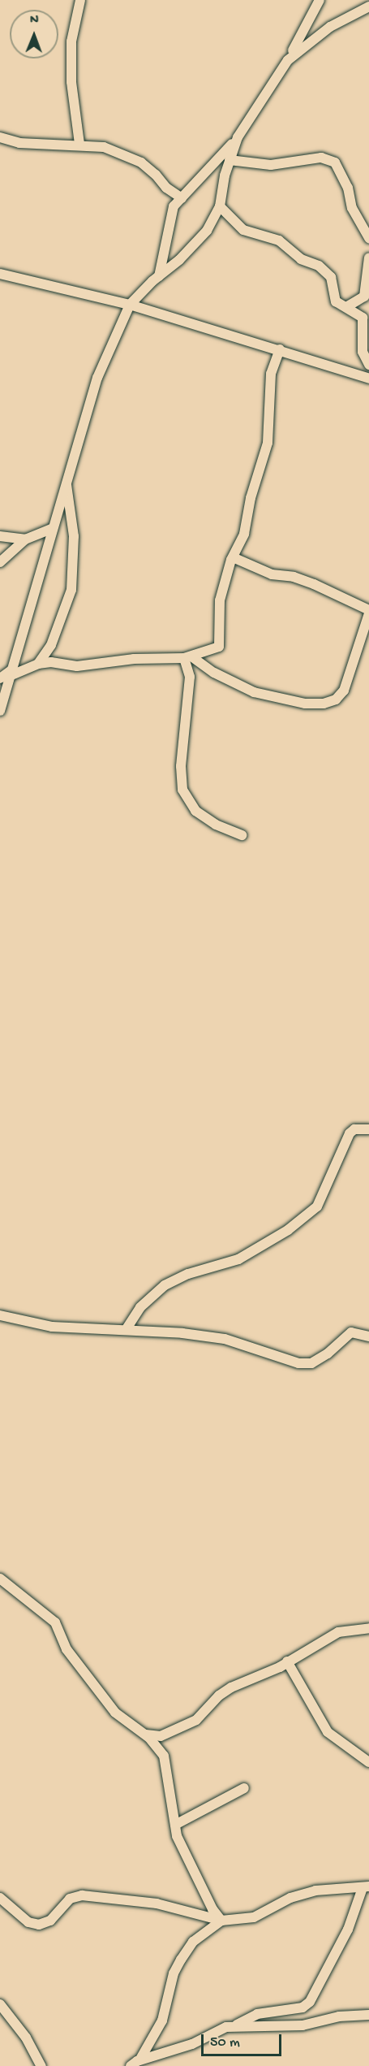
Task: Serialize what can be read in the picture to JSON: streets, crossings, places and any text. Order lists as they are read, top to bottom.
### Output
{
  "scale_bar": "50 m",
  "north": "top"
}
